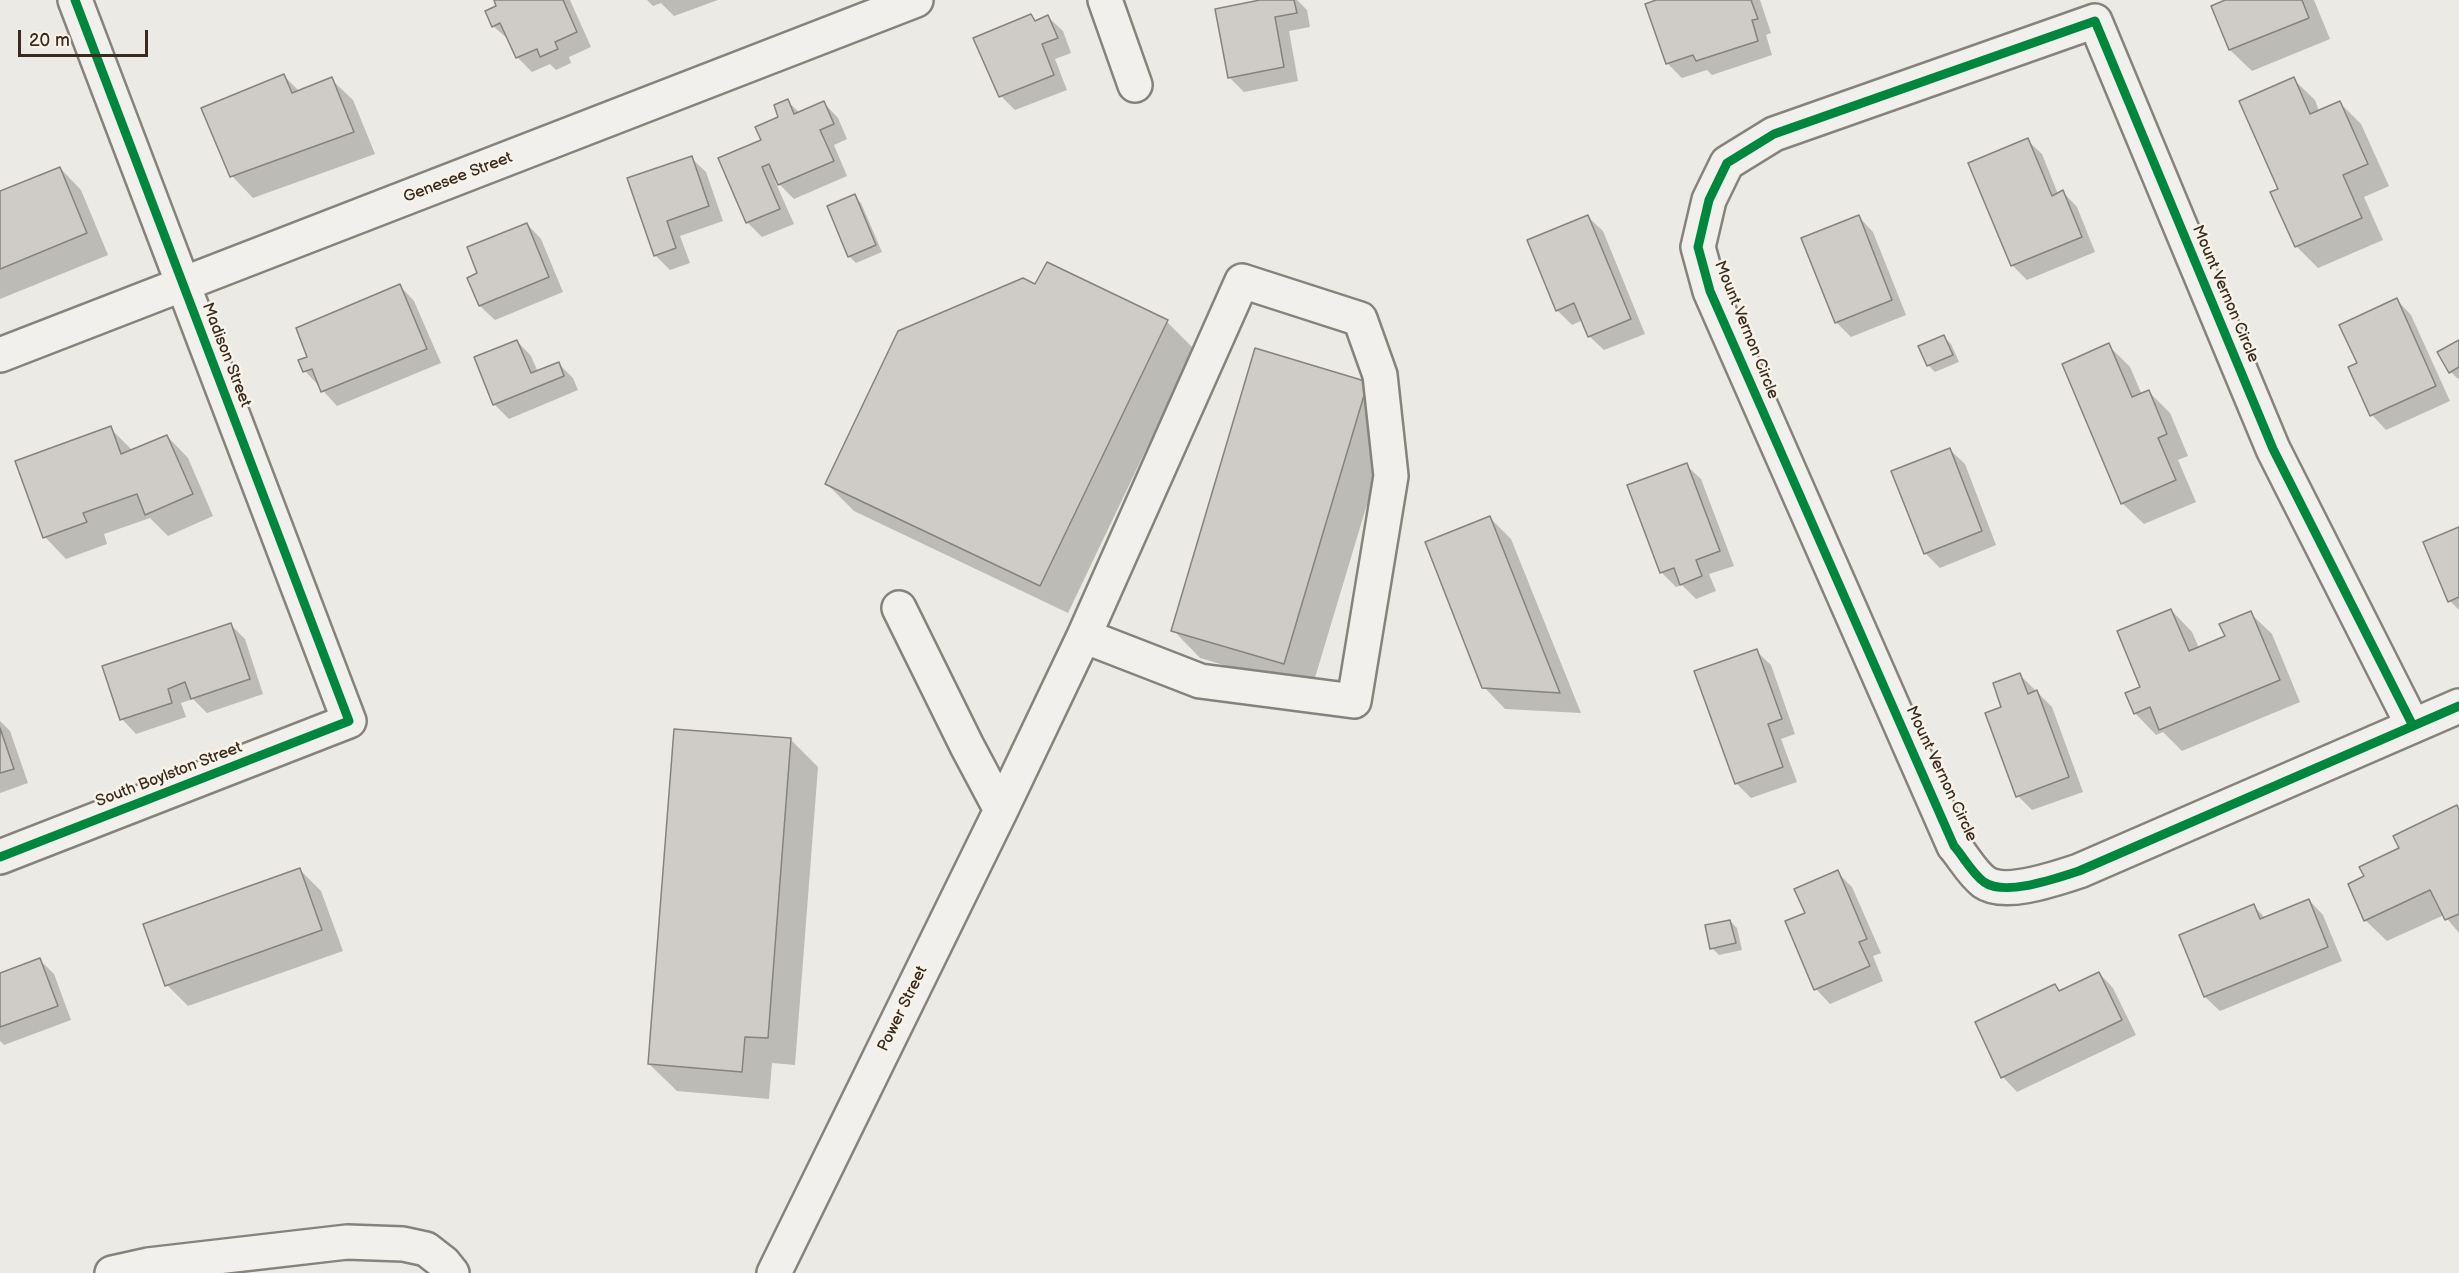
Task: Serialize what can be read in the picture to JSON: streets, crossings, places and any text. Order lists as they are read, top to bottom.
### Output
{
  "streets": {
    "street": [
      "Genesee Street",
      "Mount Vernon Circle",
      "Madison Street",
      "South Boylston Street",
      "Power Street"
    ]
  },
  "crossings": [
    ["Genesee Street", "Madison Street"],
    ["Madison Street", "South Boylston Street"]
  ],
  "scale_bar": "20 m"
}
